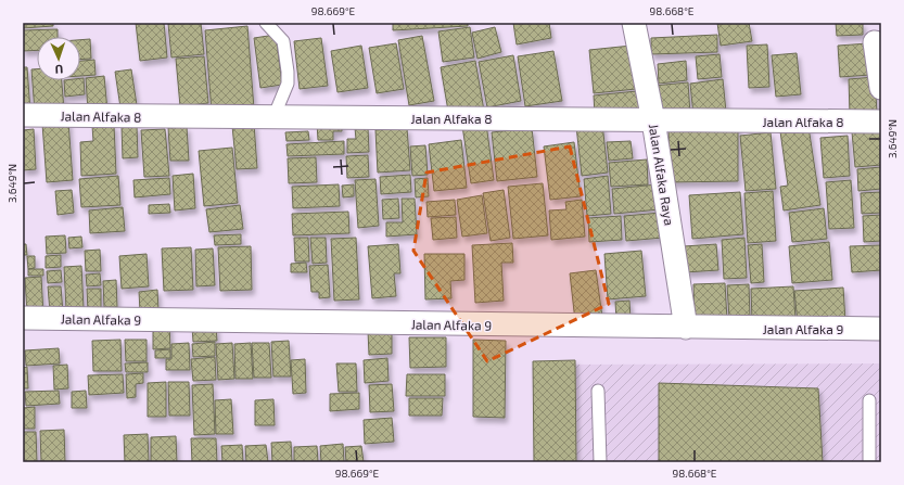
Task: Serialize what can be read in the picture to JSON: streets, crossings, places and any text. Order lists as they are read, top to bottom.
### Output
{
  "streets": {
    "street": ["Jalan Alfaka 8", "Jalan Alfaka Raya", "Jalan Alfaka 9"]
  },
  "crossings": [
    ["Jalan Alfaka 8", "Jalan Alfaka Raya"],
    ["Jalan Alfaka Raya", "Jalan Alfaka 9"]
  ],
  "north": "bottom",
  "coordinates": ["98.669°E", "98.668°E", "3.649°N"]
}
